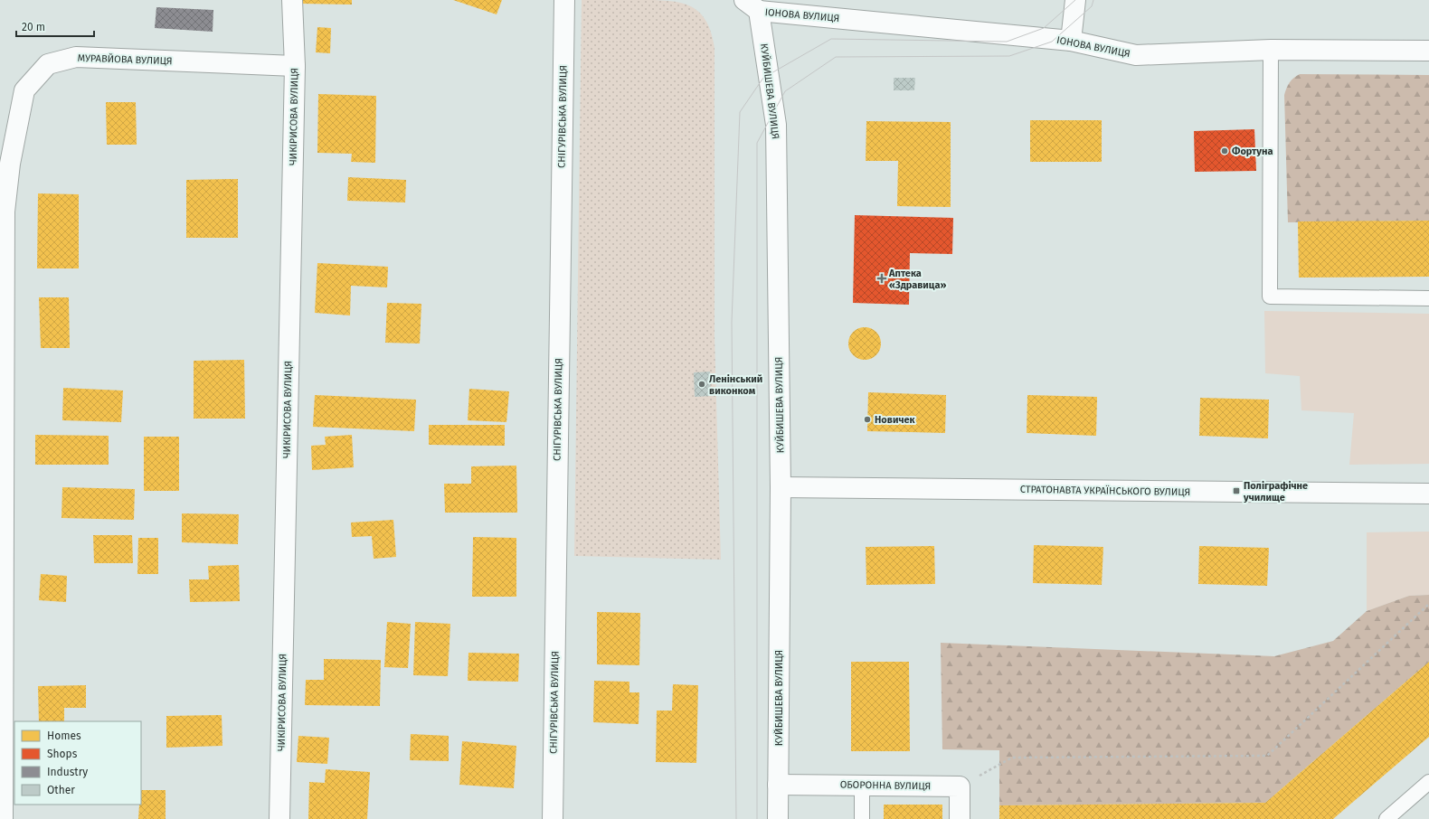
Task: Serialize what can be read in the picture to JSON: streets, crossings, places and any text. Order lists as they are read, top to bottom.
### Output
{
  "streets": {
    "street": [
      "ІОНОВА ВУЛИЦЯ",
      "МУРАВЙОВА ВУЛИЦЯ",
      "КУЙБИШЕВА ВУЛИЦЯ",
      "ЧИКІРИСОВА ВУЛИЦЯ",
      "СНІГУРІВСЬКА ВУЛИЦЯ",
      "СТРАТОНАВТА УКРАЇНСЬКОГО ВУЛИЦЯ",
      "ОБОРОННА ВУЛИЦЯ"
    ]
  },
  "crossings": [
    ["ІОНОВА ВУЛИЦЯ", "КУЙБИШЕВА ВУЛИЦЯ"],
    ["МУРАВЙОВА ВУЛИЦЯ", "ЧИКІРИСОВА ВУЛИЦЯ"],
    ["КУЙБИШЕВА ВУЛИЦЯ", "СТРАТОНАВТА УКРАЇНСЬКОГО ВУЛИЦЯ"],
    ["КУЙБИШЕВА ВУЛИЦЯ", "ОБОРОННА ВУЛИЦЯ"]
  ],
  "places": {
    "other": ["Фортуна", "Ленінський виконком", "Новичек"],
    "health": ["Аптека «Здравица»"],
    "transit": ["Поліграфічне училище"]
  },
  "legend": [
    "Homes",
    "Shops",
    "Industry",
    "Other"
  ],
  "scale_bar": "20 m"
}
